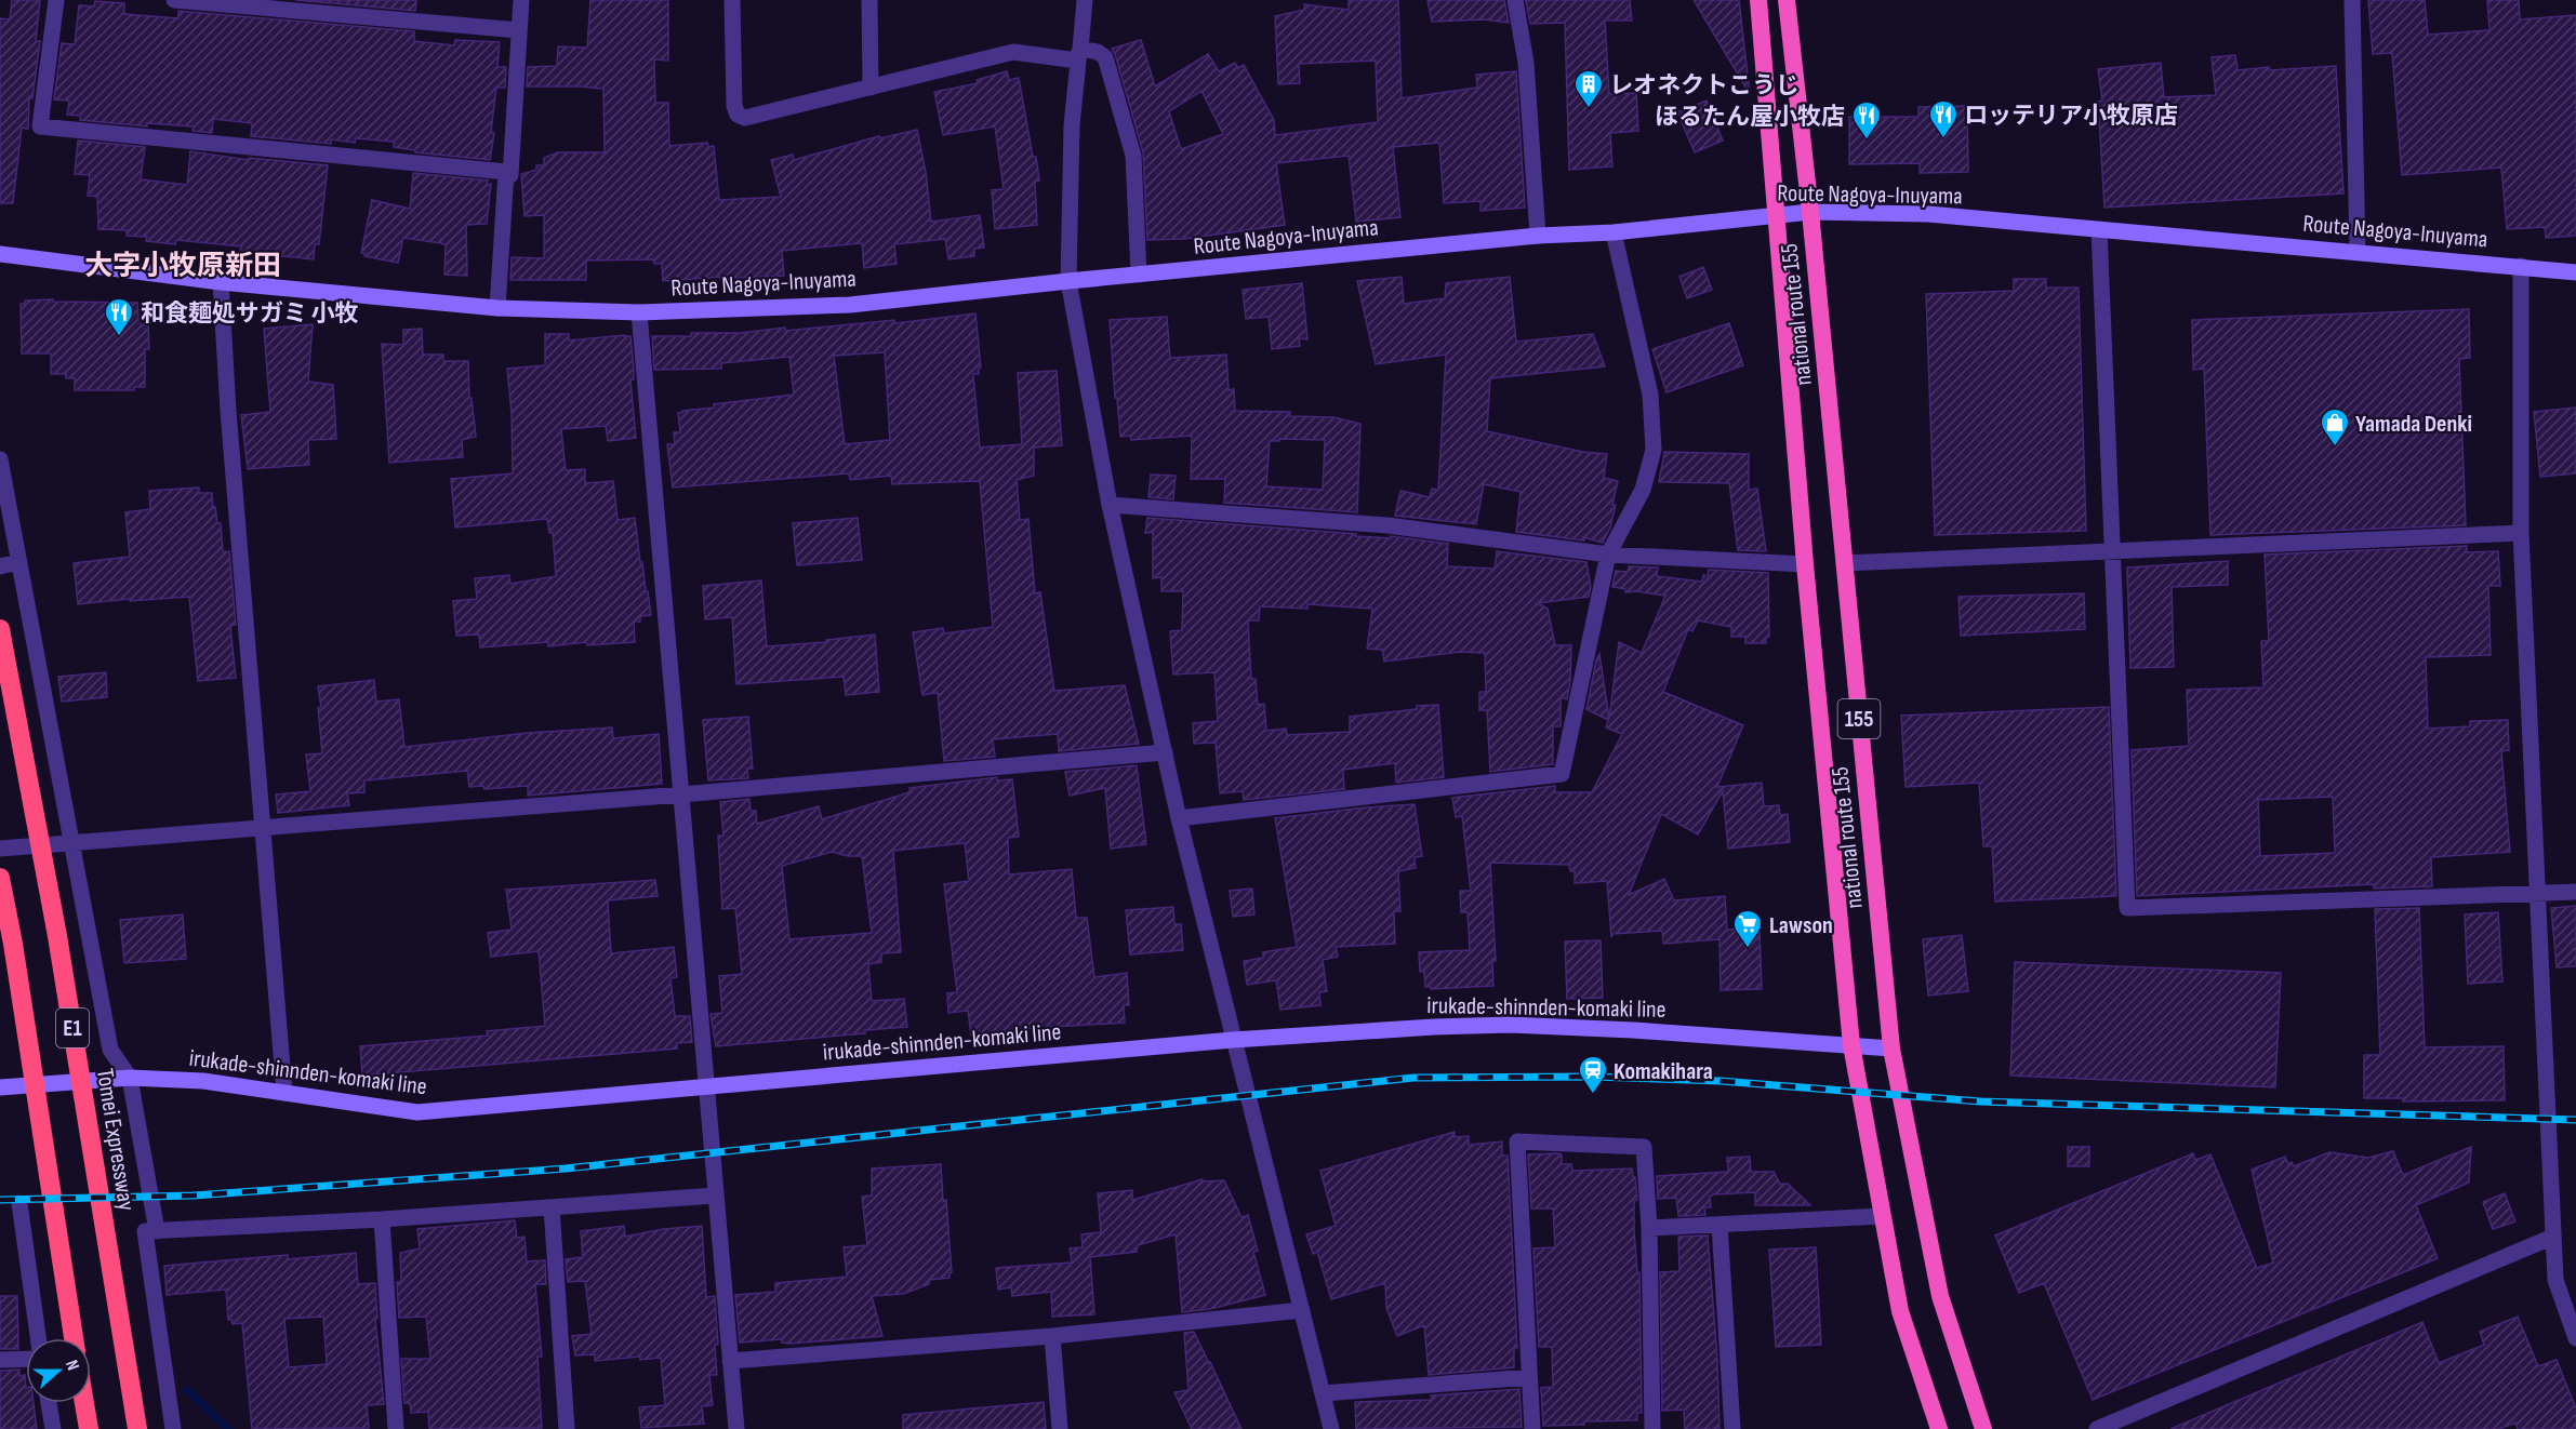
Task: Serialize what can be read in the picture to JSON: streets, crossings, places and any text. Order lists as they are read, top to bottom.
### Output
{
  "streets": {
    "highway": [
      "national route 155",
      "155",
      "E1",
      "Tomei Expressway"
    ],
    "main road": ["Route Nagoya-Inuyama", "irukade-shinnden-komaki line"]
  },
  "crossings": [
    ["Route Nagoya-Inuyama", "national route 155"],
    ["national route 155", "irukade-shinnden-komaki line"]
  ],
  "districts": ["大字小牧原新田"],
  "places": {
    "building": ["レオネクトこうじ"],
    "restaurant": ["ロッテリア小牧原店", "ほるたん屋小牧店", "和食麺処サガミ 小牧"],
    "shop": ["Yamada Denki"],
    "supermarket": ["Lawson"],
    "station": ["Komakihara"]
  },
  "north": "right"
}
